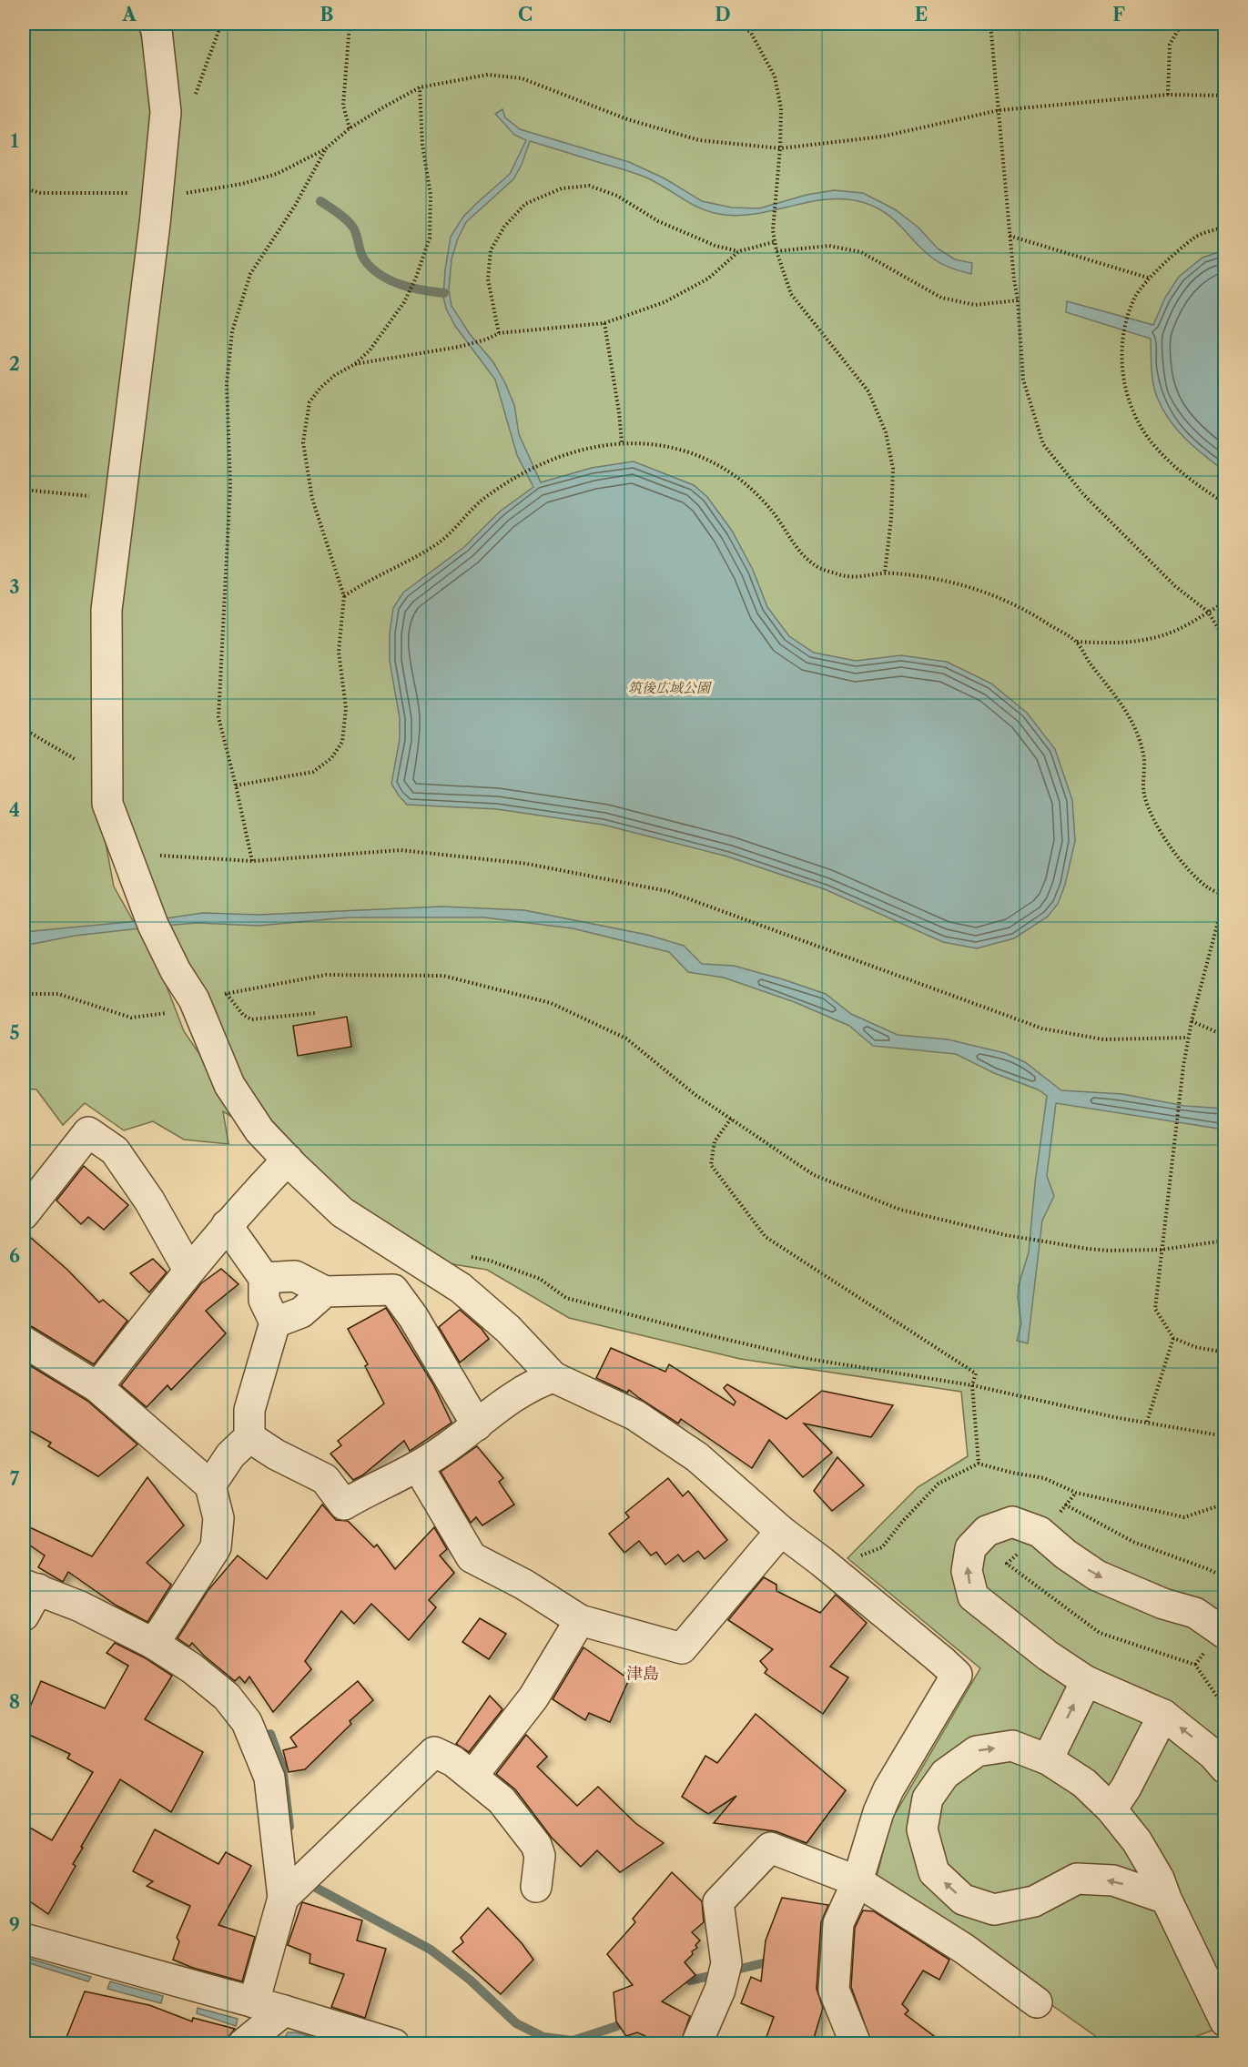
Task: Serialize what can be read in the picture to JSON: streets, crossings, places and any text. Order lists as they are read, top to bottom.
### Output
{
  "districts": ["津島"],
  "parks": ["筑後広域公園"],
  "grid": {
    "columns": [
      "A",
      "B",
      "C",
      "D",
      "E",
      "F"
    ],
    "rows": [
      "1",
      "2",
      "3",
      "4",
      "5",
      "6",
      "7",
      "8",
      "9"
    ]
  }
}
